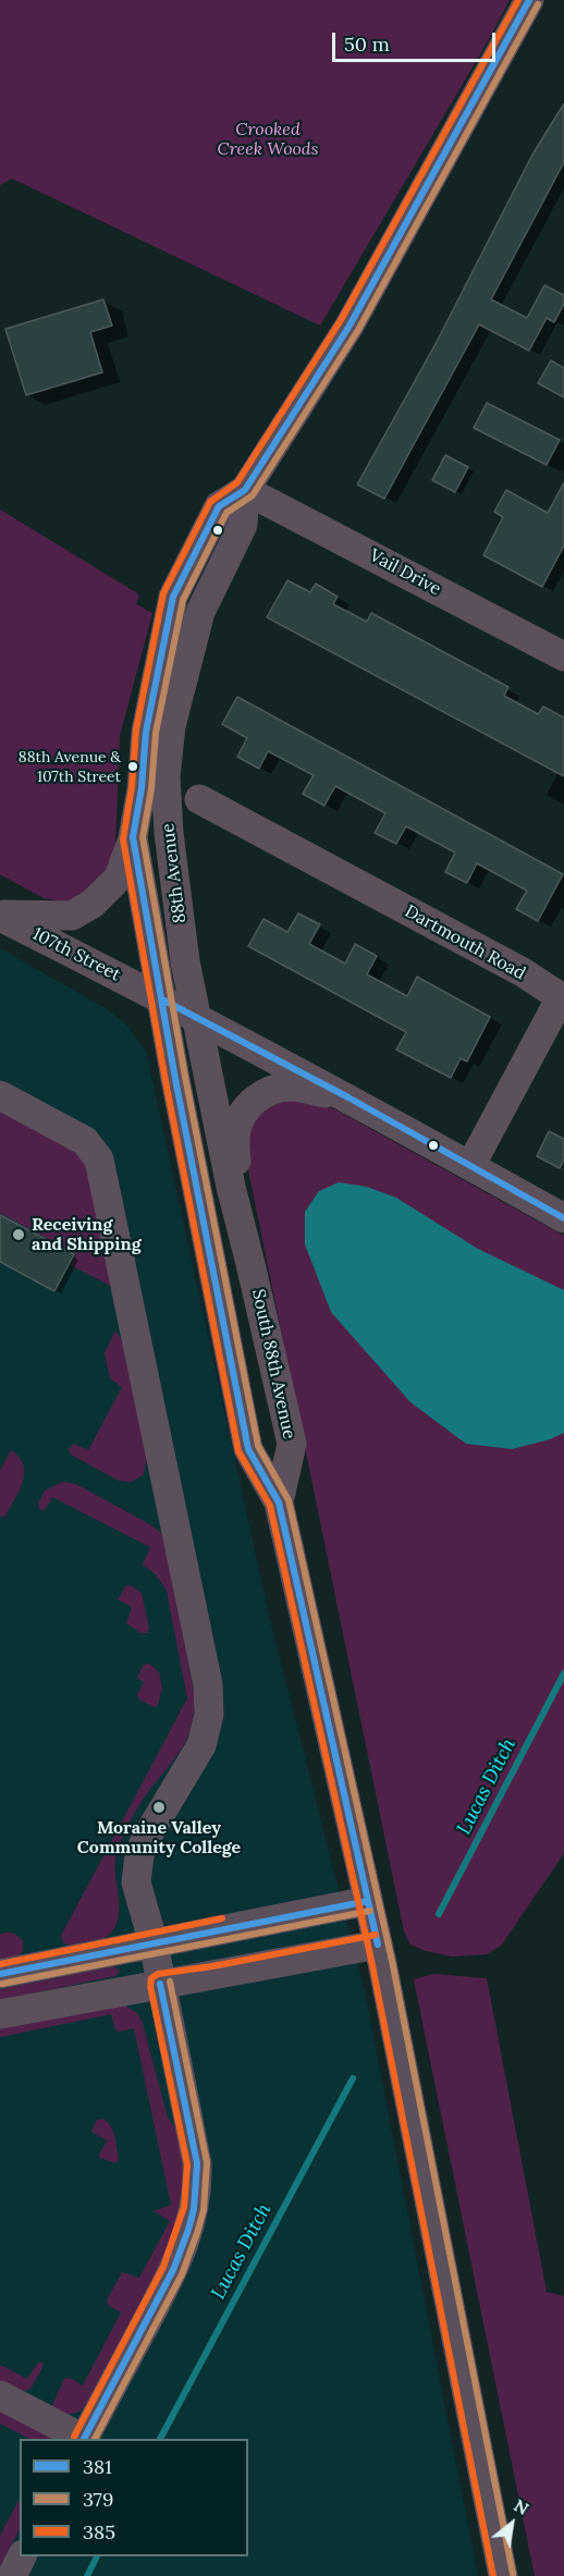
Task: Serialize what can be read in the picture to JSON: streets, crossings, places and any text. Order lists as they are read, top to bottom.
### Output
{
  "streets": {
    "street": [
      "Vail Drive",
      "88th Avenue",
      "Dartmouth Road",
      "107th Street",
      "South 88th Avenue"
    ]
  },
  "crossings": [
    ["Vail Drive", "88th Avenue"],
    ["88th Avenue", "107th Street"],
    ["88th Avenue", "South 88th Avenue"],
    ["Dartmouth Road", "107th Street"],
    ["107th Street", "South 88th Avenue"]
  ],
  "water": ["Lucas Ditch"],
  "parks": ["Crooked Creek Woods"],
  "places": ["88th Avenue & 107th Street", "Receiving and Shipping", "Moraine Valley Community College"],
  "lines": ["transit line 381", "transit line 385", "transit line 379"],
  "legend": ["381", "379", "385"],
  "scale_bar": "50 m",
  "north": "top right"
}
